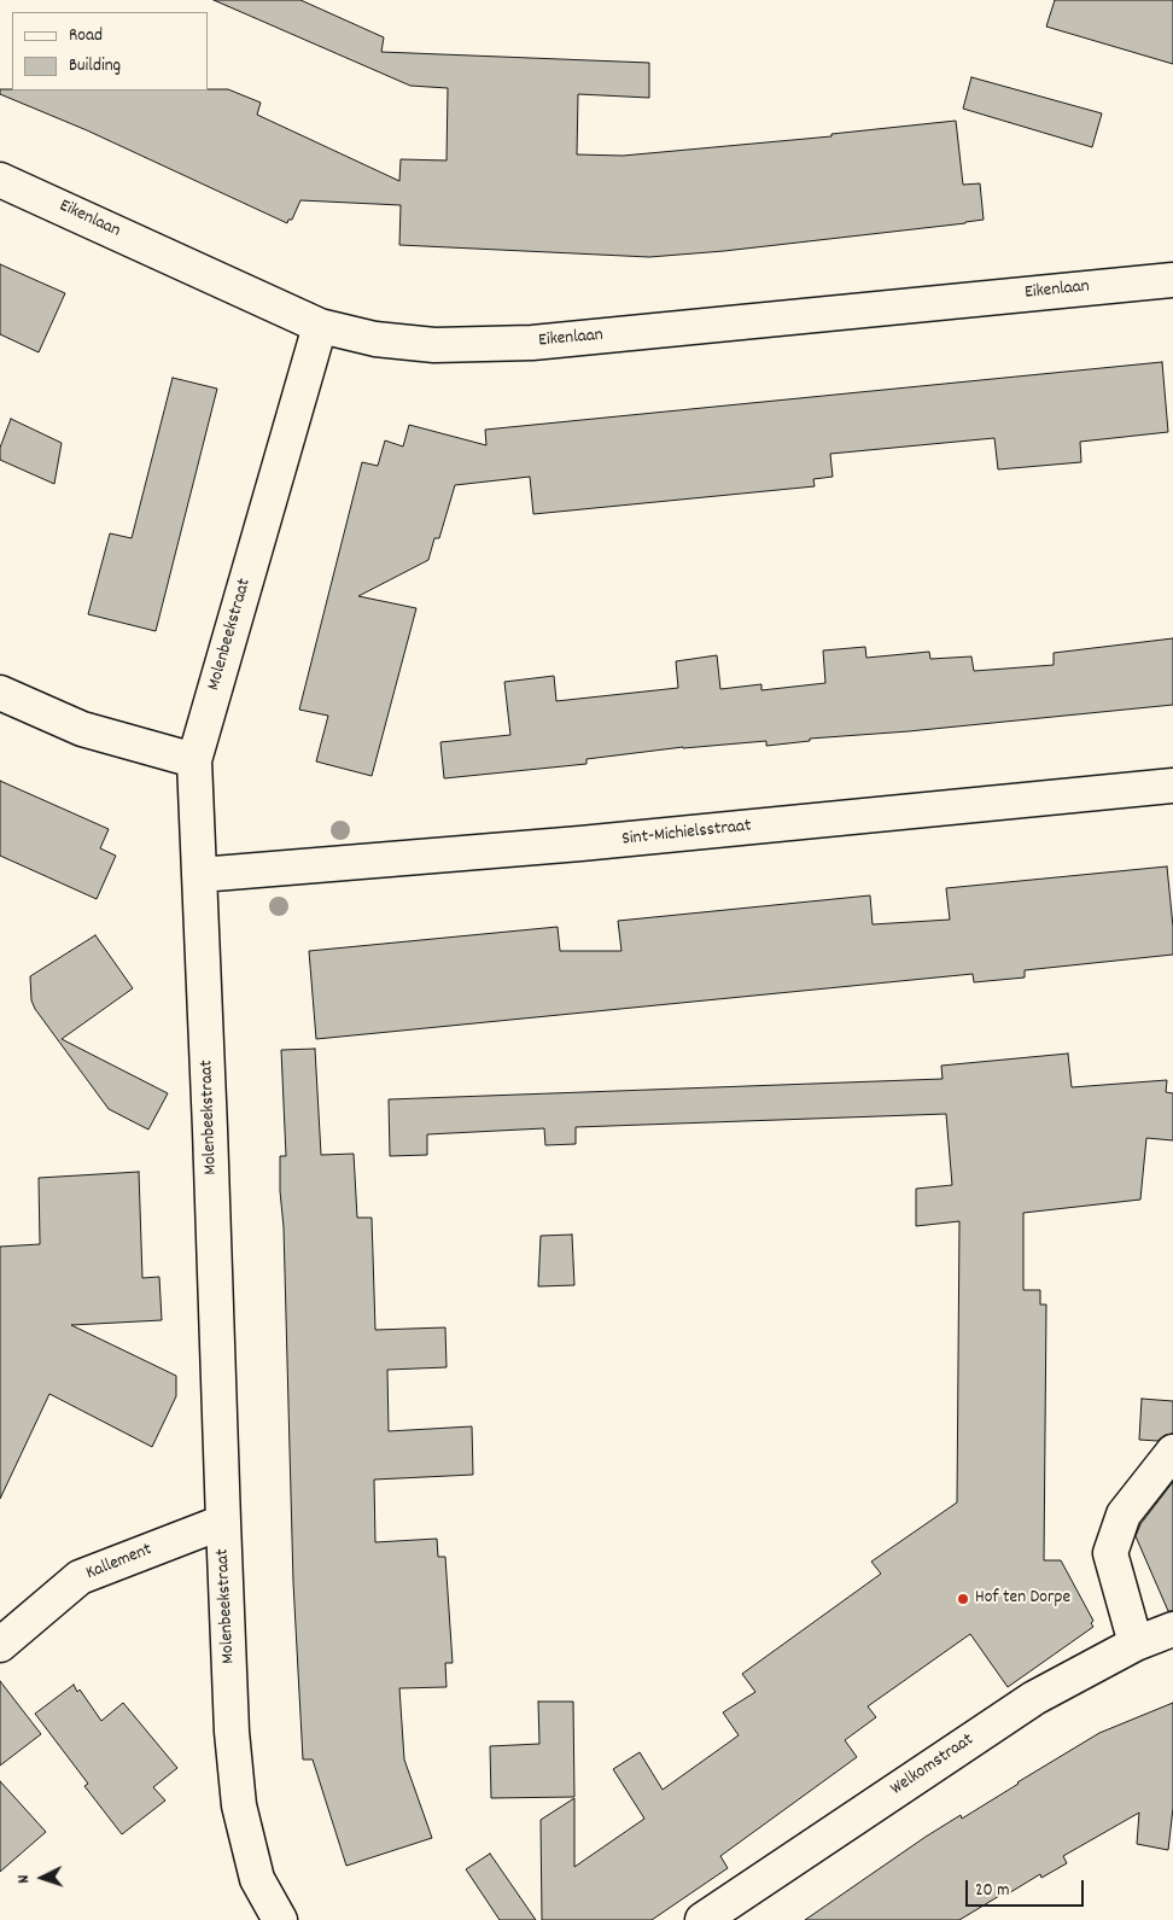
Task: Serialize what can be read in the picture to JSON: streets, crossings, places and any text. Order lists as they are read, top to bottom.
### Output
{
  "streets": {
    "street": [
      "Eikenlaan",
      "Molenbeekstraat",
      "Sint-Michielsstraat",
      "Kallement",
      "Welkomstraat"
    ]
  },
  "crossings": [
    ["Eikenlaan", "Molenbeekstraat"],
    ["Molenbeekstraat", "Sint-Michielsstraat"],
    ["Molenbeekstraat", "Kallement"]
  ],
  "places": ["Hof ten Dorpe"],
  "legend": ["Road", "Building"],
  "scale_bar": "20 m",
  "north": "left"
}
